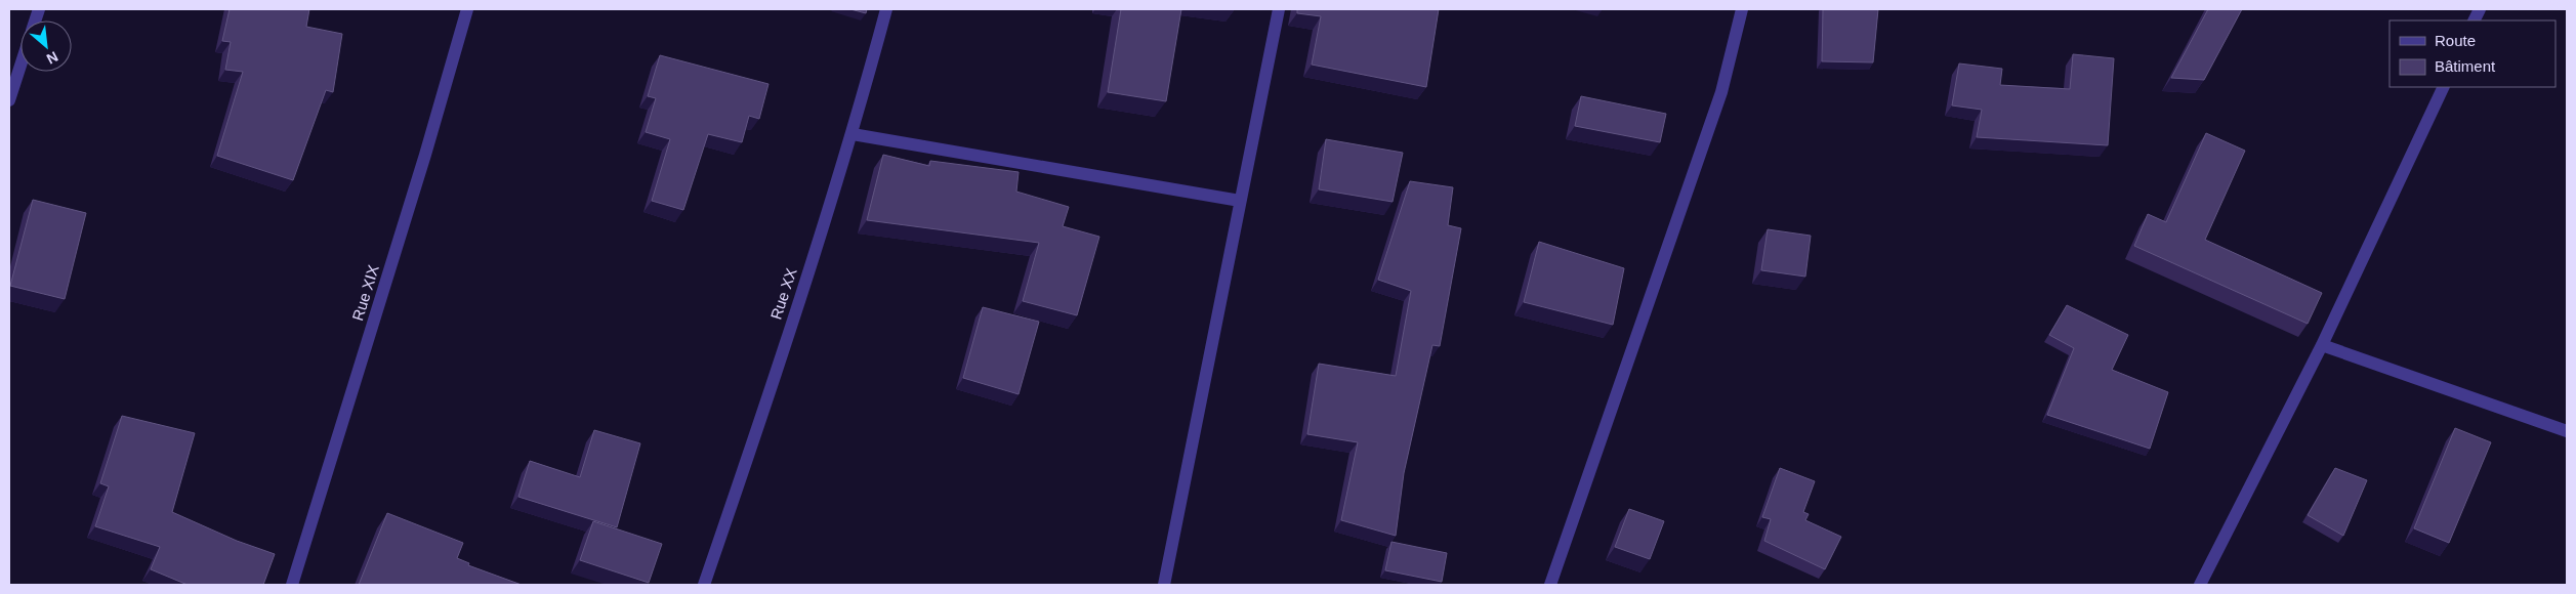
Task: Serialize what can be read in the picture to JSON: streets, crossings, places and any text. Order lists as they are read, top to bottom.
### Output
{
  "streets": {
    "street": ["Rue XIX", "Rue XX"]
  },
  "legend": ["Route", "Bâtiment"],
  "north": "bottom right"
}
